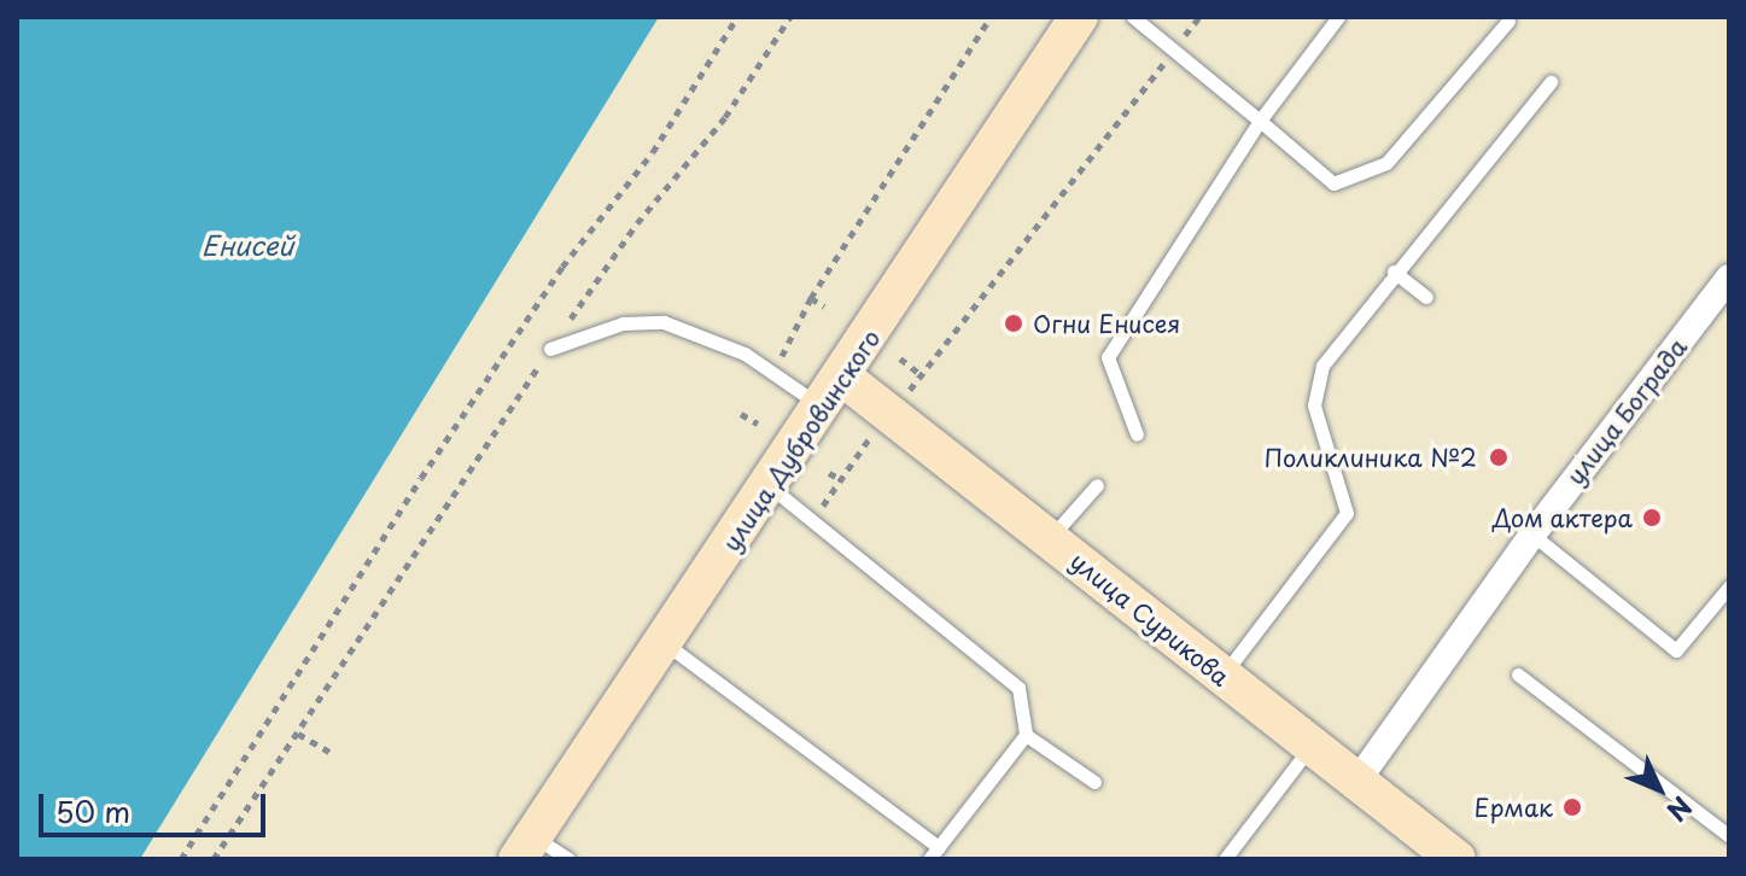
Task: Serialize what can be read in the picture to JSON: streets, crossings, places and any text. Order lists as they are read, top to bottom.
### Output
{
  "streets": {
    "main road": ["улица Дубровинского", "улица Сурикова"],
    "street": ["улица Бограда"]
  },
  "crossings": [
    ["улица Бограда", "улица Сурикова"],
    ["улица Дубровинского", "улица Сурикова"]
  ],
  "water": ["Енисей"],
  "places": [
    "Огни Енисея",
    "Поликлиника №2",
    "Дом актера",
    "Ермак"
  ],
  "scale_bar": "50 m",
  "north": "bottom right"
}
